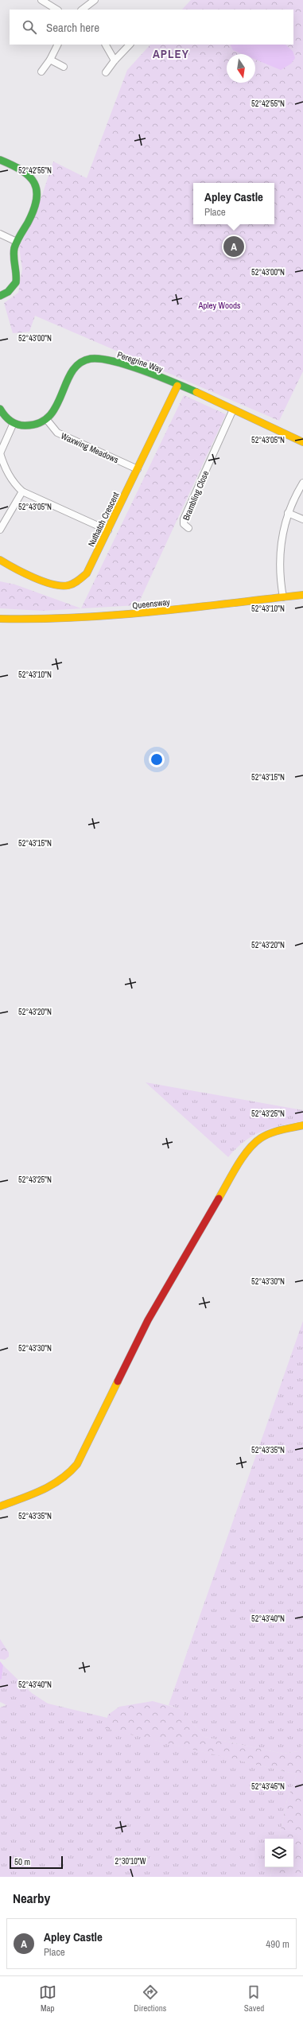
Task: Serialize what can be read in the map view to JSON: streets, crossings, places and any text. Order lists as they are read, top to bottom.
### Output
{
  "streets": {
    "street": [
      "Peregrine Way",
      "Waxwing Meadows",
      "Brambling Close",
      "Nuthatch Crescent",
      "Queensway"
    ]
  },
  "crossings": [
    ["Peregrine Way", "Waxwing Meadows"],
    ["Peregrine Way", "Brambling Close"],
    ["Peregrine Way", "Nuthatch Crescent"],
    ["Waxwing Meadows", "Nuthatch Crescent"]
  ],
  "districts": ["APLEY"],
  "parks": ["Apley Woods"],
  "scale_bar": "50 m",
  "north": "bottom",
  "page": {
    "search": "Search here",
    "popup": ["Apley Castle", "Place"],
    "pins": "A",
    "scale": "50 m",
    "heading": "Nearby",
    "list": [
      {
        "mark": "A",
        "name": "Apley Castle",
        "note": "Place",
        "value": "490 m"
      }
    ],
    "nav": ["Map", "Directions", "Saved"]
  },
  "coordinates": [
    "52°42'55\"N",
    "52°43'00\"N",
    "52°43'05\"N",
    "52°43'10\"N",
    "52°43'15\"N",
    "52°43'20\"N",
    "52°43'25\"N",
    "52°43'30\"N",
    "52°43'35\"N",
    "52°43'40\"N",
    "52°43'45\"N",
    "2°30'10\"W"
  ]
}
